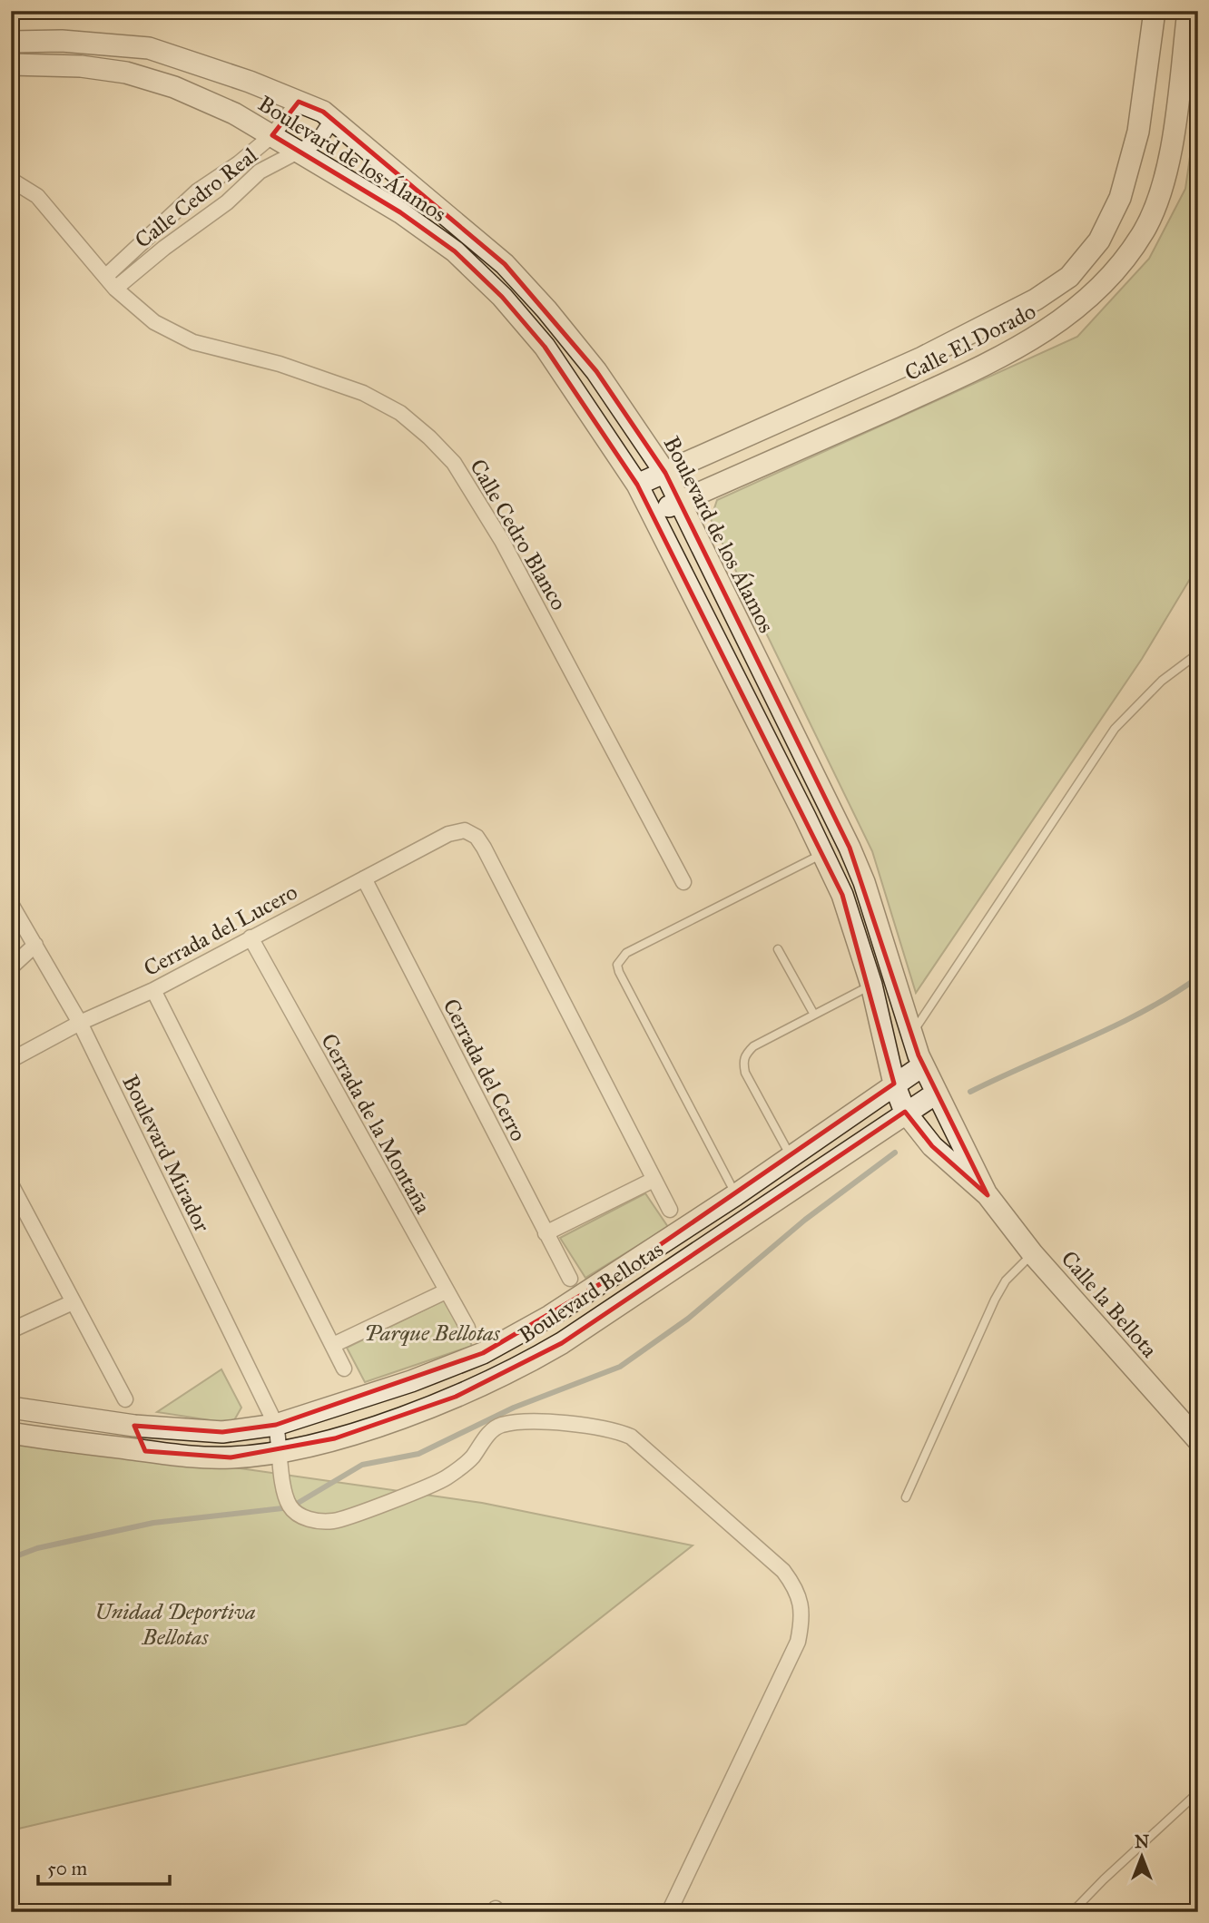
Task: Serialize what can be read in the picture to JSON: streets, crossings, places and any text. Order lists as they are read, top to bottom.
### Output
{
  "streets": {
    "street": [
      "Boulevard de los Álamos",
      "Calle Cedro Real",
      "Calle El Dorado",
      "Calle Cedro Blanco",
      "Cerrada del Lucero",
      "Cerrada del Cerro",
      "Cerrada de la Montaña",
      "Boulevard Mirador",
      "Boulevard Bellotas",
      "Calle la Bellota"
    ]
  },
  "crossings": [
    ["Boulevard de los Álamos", "Calle Cedro Real"],
    ["Boulevard de los Álamos", "Calle El Dorado"],
    ["Boulevard de los Álamos", "Boulevard Bellotas"],
    ["Boulevard de los Álamos", "Calle la Bellota"],
    ["Calle Cedro Real", "Calle Cedro Blanco"],
    ["Cerrada del Lucero", "Cerrada del Cerro"],
    ["Cerrada del Lucero", "Cerrada de la Montaña"],
    ["Cerrada del Lucero", "Boulevard Mirador"],
    ["Cerrada del Cerro", "Boulevard Bellotas"],
    ["Boulevard Mirador", "Boulevard Bellotas"],
    ["Boulevard Bellotas", "Calle la Bellota"]
  ],
  "parks": ["Parque Bellotas", "Unidad Deportiva Bellotas"],
  "scale_bar": "50 m",
  "north": "top"
}
